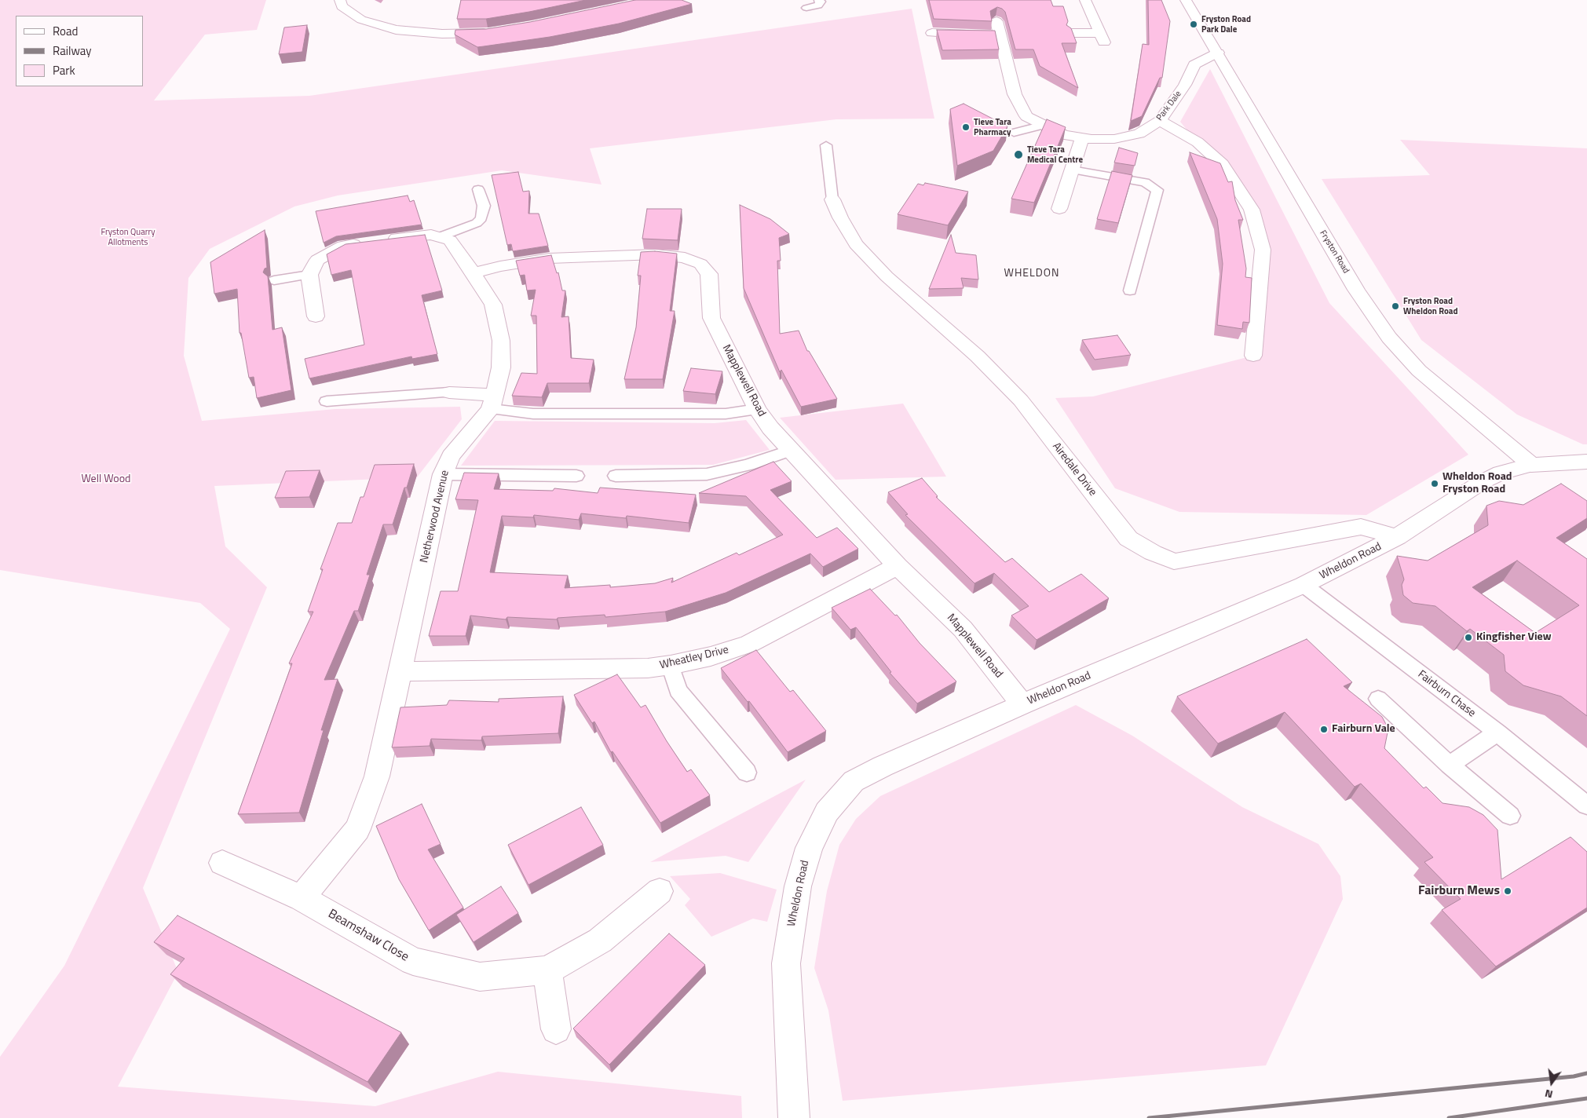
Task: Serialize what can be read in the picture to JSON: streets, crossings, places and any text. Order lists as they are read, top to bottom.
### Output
{
  "streets": {
    "street": [
      "Park Dale",
      "Fryston Road",
      "Mapplewell Road",
      "Airedale Drive",
      "Netherwood Avenue",
      "Wheldon Road",
      "Wheatley Drive",
      "Beamshaw Close"
    ],
    "lane": ["Fairburn Chase"]
  },
  "crossings": [
    ["Park Dale", "Fryston Road"],
    ["Fryston Road", "Wheldon Road"],
    ["Mapplewell Road", "Netherwood Avenue"],
    ["Mapplewell Road", "Wheldon Road"],
    ["Mapplewell Road", "Wheatley Drive"],
    ["Airedale Drive", "Wheldon Road"],
    ["Netherwood Avenue", "Wheatley Drive"],
    ["Netherwood Avenue", "Beamshaw Close"],
    ["Wheldon Road", "Fairburn Chase"]
  ],
  "districts": ["WHELDON"],
  "parks": ["Fryston Quarry Allotments", "Well Wood"],
  "places": [
    "Fryston Road Park Dale",
    "Tieve Tara Pharmacy",
    "Tieve Tara Medical Centre",
    "Fryston Road Wheldon Road",
    "Wheldon Road Fryston Road",
    "Kingfisher View",
    "Fairburn Vale",
    "Fairburn Mews"
  ],
  "legend": ["Road", "Railway", "Park"],
  "north": "bottom"
}
